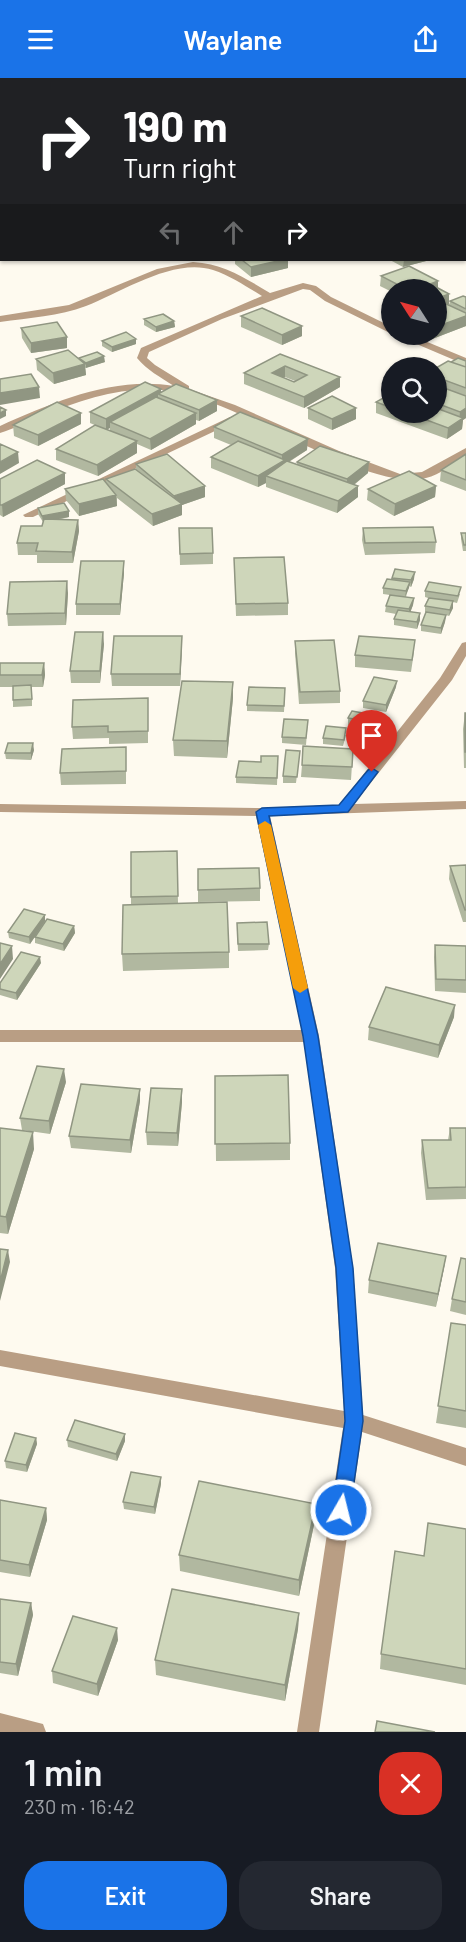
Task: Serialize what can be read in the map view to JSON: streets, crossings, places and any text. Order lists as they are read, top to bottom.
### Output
{
  "north": "top left",
  "page": {
    "header": "Waylane",
    "turn": ["190 m", "Turn right"],
    "heading": ["1 min", "230 m · 16:42"],
    "buttons": ["Exit", "Share"]
  }
}
